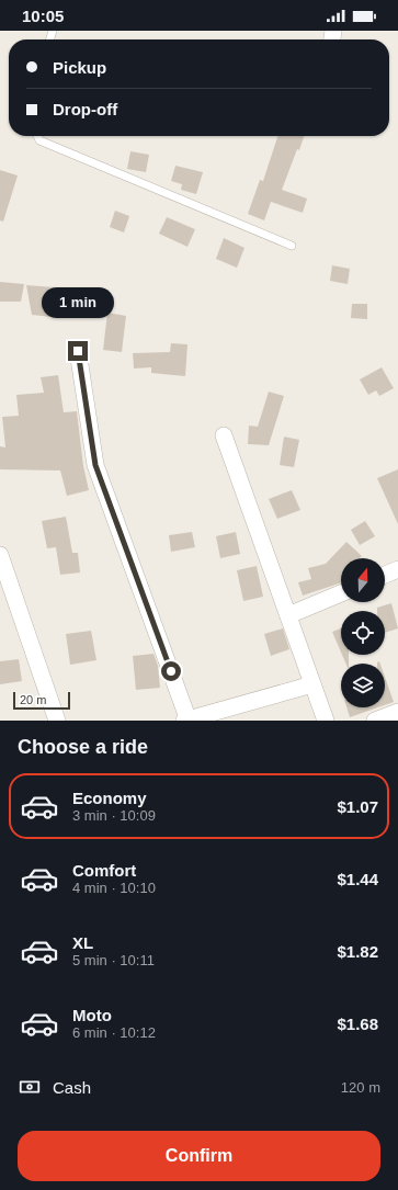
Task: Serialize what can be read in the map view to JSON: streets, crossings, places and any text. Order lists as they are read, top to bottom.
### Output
{
  "scale_bar": "20 m",
  "north": "top",
  "page": {
    "status": "10:05",
    "banner": ["Pickup", "Drop-off"],
    "bubble": "1 min",
    "scale": "20 m",
    "heading": "Choose a ride",
    "list": [
      {
        "name": "Economy",
        "note": "3 min · 10:09",
        "value": "$1.07"
      },
      {
        "name": "Comfort",
        "note": "4 min · 10:10",
        "value": "$1.44"
      },
      {
        "name": "XL",
        "note": "5 min · 10:11",
        "value": "$1.82"
      },
      {
        "name": "Moto",
        "note": "6 min · 10:12",
        "value": "$1.68"
      }
    ],
    "pay": ["Cash", "120 m"],
    "buttons": "Confirm"
  }
}
